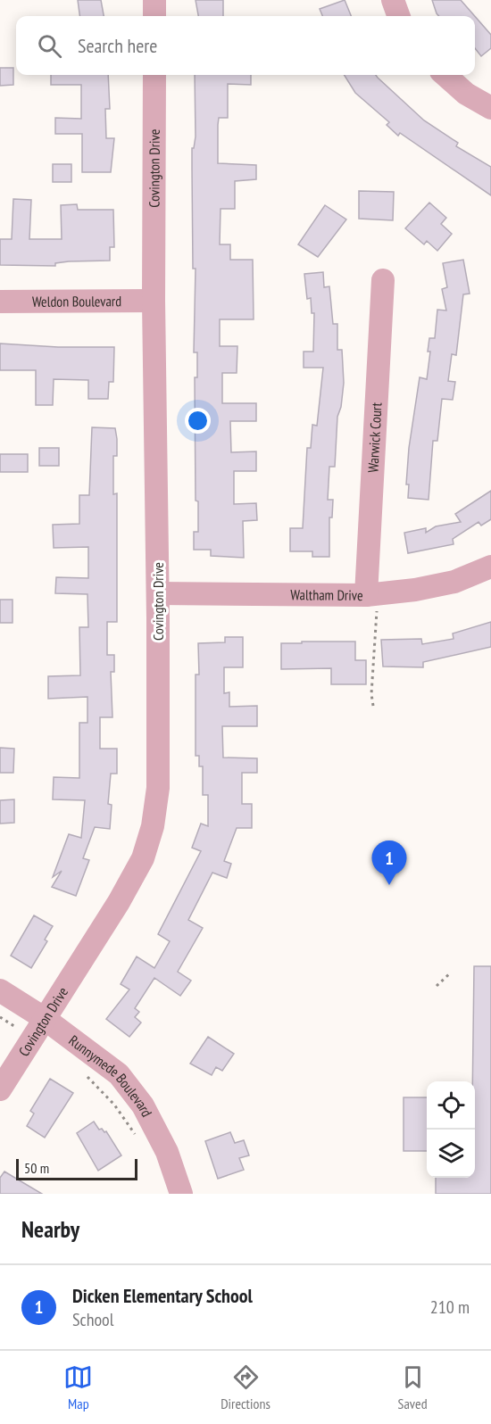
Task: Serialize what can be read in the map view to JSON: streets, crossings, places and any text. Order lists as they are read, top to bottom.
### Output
{
  "streets": {
    "street": [
      "Covington Drive",
      "Weldon Boulevard",
      "Warwick Court",
      "Waltham Drive",
      "Runnymede Boulevard"
    ]
  },
  "crossings": [
    ["Covington Drive", "Weldon Boulevard"],
    ["Covington Drive", "Waltham Drive"],
    ["Covington Drive", "Runnymede Boulevard"],
    ["Warwick Court", "Waltham Drive"]
  ],
  "scale_bar": "50 m",
  "page": {
    "search": "Search here",
    "pins": "1",
    "scale": "50 m",
    "heading": "Nearby",
    "list": [
      {
        "mark": "1",
        "name": "Dicken Elementary School",
        "note": "School",
        "value": "210 m"
      }
    ],
    "nav": ["Map", "Directions", "Saved"]
  }
}
